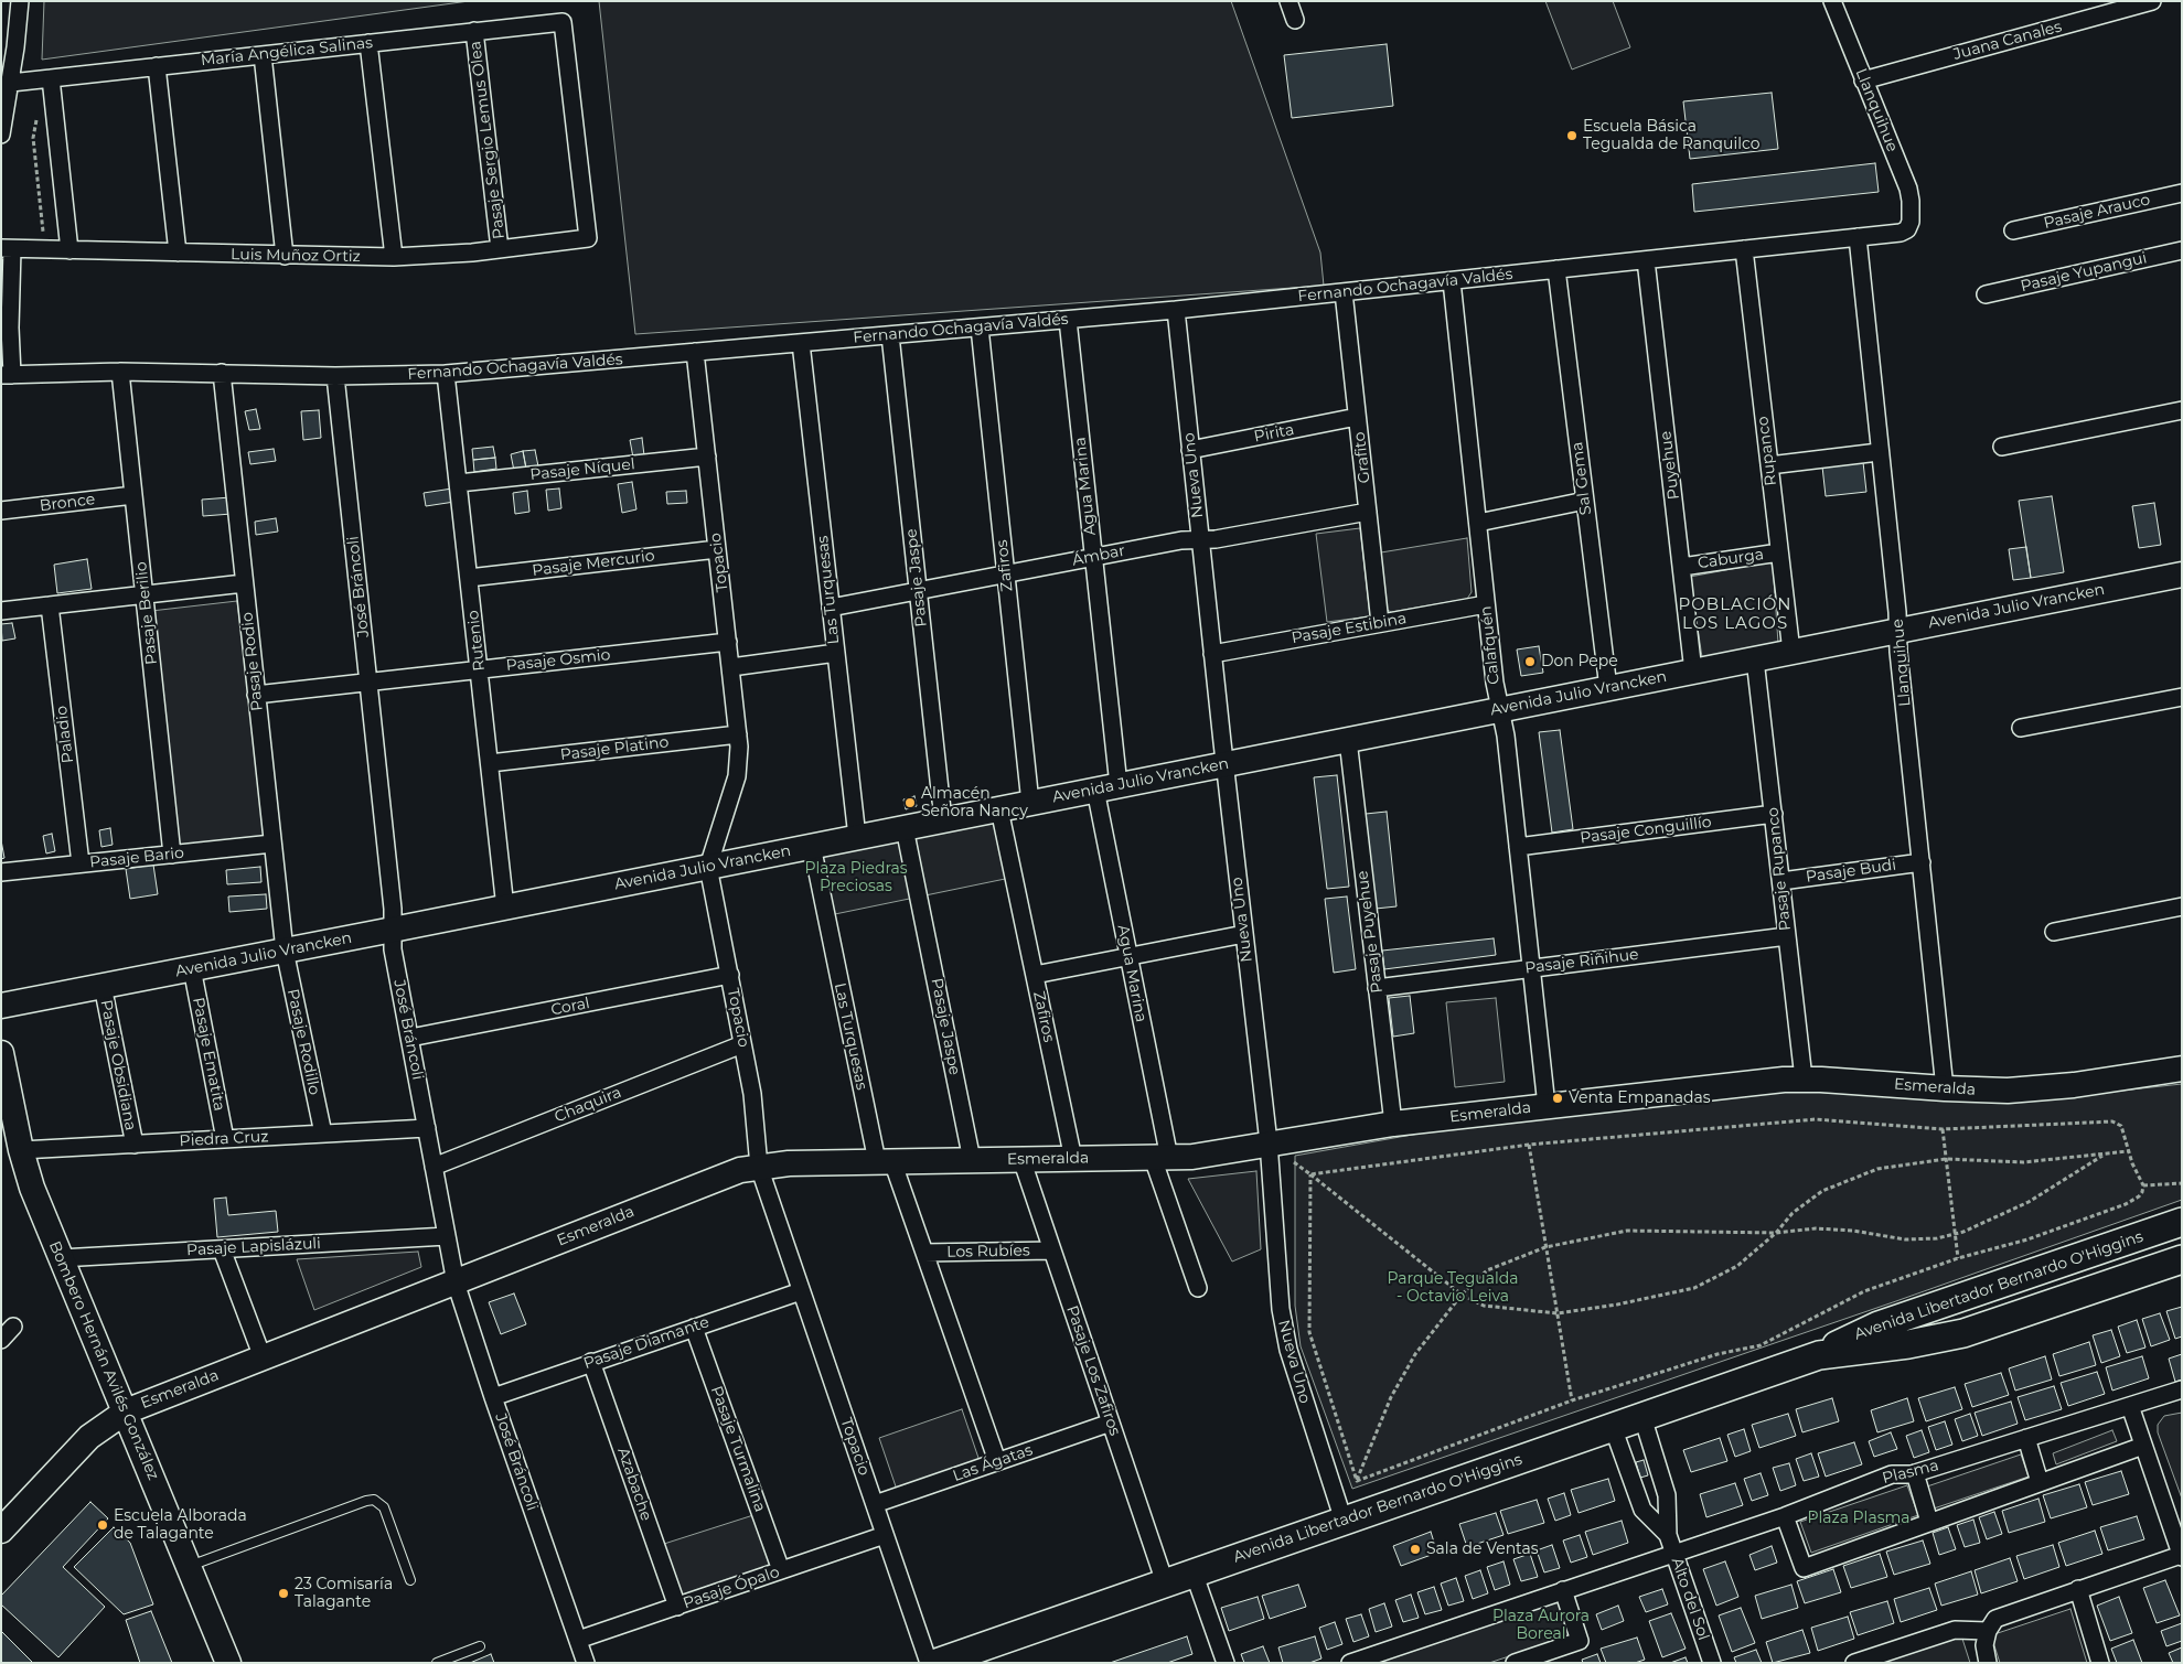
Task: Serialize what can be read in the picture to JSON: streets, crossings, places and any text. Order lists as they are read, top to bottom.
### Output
{
  "streets": {
    "main road": ["Avenida Libertador Bernardo O'Higgins"],
    "street": [
      "Juana Canales",
      "María Angélica Salinas",
      "Llanquihue",
      "Pasaje Sergio Lemus Olea",
      "Pasaje Arauco",
      "Luis Muñoz Ortiz",
      "Pasaje Yupangui",
      "Fernando Ochagavía Valdés",
      "Pirita",
      "Rupanco",
      "Grafito",
      "Puyehue",
      "Pasaje Níquel",
      "Nueva Uno",
      "Sal Gema",
      "Agua Marina",
      "Bronce",
      "Ámbar",
      "Caburga",
      "Topacio",
      "Pasaje Mercurio",
      "Zafiros",
      "Pasaje Jaspe",
      "José Bráncoli",
      "Las Turquesas",
      "Avenida Julio Vrancken",
      "Pasaje Berilio",
      "Pasaje Estibina",
      "Rutenio",
      "Calafquén",
      "Pasaje Osmio",
      "Pasaje Rodio",
      "Paladio",
      "Pasaje Platino",
      "Pasaje Conguillío",
      "Pasaje Bario",
      "Pasaje Rupanco",
      "Pasaje Budi",
      "Pasaje Puyehue",
      "Pasaje Riñihue",
      "Coral",
      "Pasaje Rodillo",
      "Pasaje Ematita",
      "Pasaje Obsidiana",
      "Esmeralda",
      "Chaquira",
      "Piedra Cruz",
      "Pasaje Lapislázuli",
      "Los Rubíes",
      "Pasaje Diamante",
      "Bombero Hernán Avilés González",
      "Pasaje Los Zafiros",
      "Pasaje Turmalina",
      "Las Ágatas",
      "Plasma",
      "Azabache",
      "Pasaje Ópalo",
      "Alto del Sol"
    ]
  },
  "crossings": [
    ["Juana Canales", "Llanquihue"],
    ["María Angélica Salinas", "Pasaje Sergio Lemus Olea"],
    ["María Angélica Salinas", "Luis Muñoz Ortiz"],
    ["Llanquihue", "Fernando Ochagavía Valdés"],
    ["Llanquihue", "Avenida Julio Vrancken"],
    ["Llanquihue", "Pasaje Budi"],
    ["Llanquihue", "Esmeralda"],
    ["Pasaje Sergio Lemus Olea", "Luis Muñoz Ortiz"],
    ["Fernando Ochagavía Valdés", "Rupanco"],
    ["Fernando Ochagavía Valdés", "Grafito"],
    ["Fernando Ochagavía Valdés", "Puyehue"],
    ["Fernando Ochagavía Valdés", "Nueva Uno"],
    ["Fernando Ochagavía Valdés", "Sal Gema"],
    ["Fernando Ochagavía Valdés", "Agua Marina"],
    ["Fernando Ochagavía Valdés", "Topacio"],
    ["Fernando Ochagavía Valdés", "Zafiros"],
    ["Fernando Ochagavía Valdés", "Pasaje Jaspe"],
    ["Fernando Ochagavía Valdés", "José Bráncoli"],
    ["Fernando Ochagavía Valdés", "Las Turquesas"],
    ["Fernando Ochagavía Valdés", "Pasaje Berilio"],
    ["Fernando Ochagavía Valdés", "Rutenio"],
    ["Fernando Ochagavía Valdés", "Calafquén"],
    ["Fernando Ochagavía Valdés", "Pasaje Rodio"],
    ["Pirita", "Grafito"],
    ["Pirita", "Nueva Uno"],
    ["Rupanco", "Caburga"],
    ["Rupanco", "Avenida Julio Vrancken"],
    ["Grafito", "Ámbar"],
    ["Grafito", "Pasaje Estibina"],
    ["Puyehue", "Caburga"],
    ["Puyehue", "Avenida Julio Vrancken"],
    ["Pasaje Níquel", "Topacio"],
    ["Pasaje Níquel", "Rutenio"],
    ["Nueva Uno", "Ámbar"],
    ["Nueva Uno", "Avenida Julio Vrancken"],
    ["Nueva Uno", "Pasaje Estibina"],
    ["Nueva Uno", "Esmeralda"],
    ["Nueva Uno", "Avenida Libertador Bernardo O'Higgins"],
    ["Sal Gema", "Avenida Julio Vrancken"],
    ["Agua Marina", "Ámbar"],
    ["Agua Marina", "Avenida Julio Vrancken"],
    ["Agua Marina", "Esmeralda"],
    ["Bronce", "Pasaje Berilio"],
    ["Ámbar", "Zafiros"],
    ["Ámbar", "Pasaje Jaspe"],
    ["Ámbar", "Las Turquesas"],
    ["Topacio", "Pasaje Mercurio"],
    ["Topacio", "Avenida Julio Vrancken"],
    ["Topacio", "Pasaje Osmio"],
    ["Topacio", "Pasaje Platino"],
    ["Topacio", "Coral"],
    ["Topacio", "Esmeralda"],
    ["Topacio", "Chaquira"],
    ["Topacio", "Pasaje Diamante"],
    ["Topacio", "Las Ágatas"],
    ["Topacio", "Pasaje Ópalo"],
    ["Pasaje Mercurio", "Rutenio"],
    ["Zafiros", "Avenida Julio Vrancken"],
    ["Zafiros", "Esmeralda"],
    ["Pasaje Jaspe", "Avenida Julio Vrancken"],
    ["Pasaje Jaspe", "Esmeralda"],
    ["José Bráncoli", "Avenida Julio Vrancken"],
    ["José Bráncoli", "Pasaje Osmio"],
    ["José Bráncoli", "Coral"],
    ["José Bráncoli", "Esmeralda"],
    ["José Bráncoli", "Chaquira"],
    ["José Bráncoli", "Piedra Cruz"],
    ["José Bráncoli", "Pasaje Lapislázuli"],
    ["José Bráncoli", "Pasaje Diamante"],
    ["José Bráncoli", "Pasaje Ópalo"],
    ["Las Turquesas", "Avenida Julio Vrancken"],
    ["Las Turquesas", "Esmeralda"],
    ["Las Turquesas", "Los Rubíes"],
    ["Las Turquesas", "Las Ágatas"],
    ["Avenida Julio Vrancken", "Rutenio"],
    ["Avenida Julio Vrancken", "Calafquén"],
    ["Avenida Julio Vrancken", "Pasaje Rodio"],
    ["Avenida Julio Vrancken", "Pasaje Rupanco"],
    ["Avenida Julio Vrancken", "Pasaje Puyehue"],
    ["Avenida Julio Vrancken", "Pasaje Rodillo"],
    ["Avenida Julio Vrancken", "Pasaje Ematita"],
    ["Avenida Julio Vrancken", "Pasaje Obsidiana"],
    ["Pasaje Berilio", "Pasaje Bario"],
    ["Pasaje Estibina", "Calafquén"],
    ["Rutenio", "Pasaje Osmio"],
    ["Rutenio", "Pasaje Platino"],
    ["Calafquén", "Pasaje Conguillío"],
    ["Calafquén", "Pasaje Riñihue"],
    ["Calafquén", "Esmeralda"],
    ["Pasaje Osmio", "Pasaje Rodio"],
    ["Pasaje Rodio", "Pasaje Bario"],
    ["Pasaje Rodio", "Pasaje Rodillo"],
    ["Paladio", "Pasaje Bario"],
    ["Pasaje Conguillío", "Pasaje Rupanco"],
    ["Pasaje Rupanco", "Pasaje Budi"],
    ["Pasaje Rupanco", "Pasaje Riñihue"],
    ["Pasaje Rupanco", "Esmeralda"],
    ["Pasaje Puyehue", "Pasaje Riñihue"],
    ["Pasaje Puyehue", "Esmeralda"],
    ["Pasaje Rodillo", "Piedra Cruz"],
    ["Pasaje Ematita", "Piedra Cruz"],
    ["Pasaje Obsidiana", "Piedra Cruz"],
    ["Esmeralda", "Bombero Hernán Avilés González"],
    ["Esmeralda", "Pasaje Los Zafiros"],
    ["Piedra Cruz", "Bombero Hernán Avilés González"],
    ["Pasaje Lapislázuli", "Bombero Hernán Avilés González"],
    ["Los Rubíes", "Pasaje Los Zafiros"],
    ["Avenida Libertador Bernardo O'Higgins", "Pasaje Los Zafiros"],
    ["Avenida Libertador Bernardo O'Higgins", "Alto del Sol"],
    ["Pasaje Diamante", "Pasaje Turmalina"],
    ["Pasaje Diamante", "Azabache"],
    ["Pasaje Los Zafiros", "Las Ágatas"],
    ["Pasaje Turmalina", "Pasaje Ópalo"],
    ["Plasma", "Alto del Sol"],
    ["Azabache", "Pasaje Ópalo"]
  ],
  "districts": ["POBLACIÓN LOS LAGOS"],
  "parks": [
    "Plaza Piedras Preciosas",
    "Parque Tegualda - Octavio Leiva",
    "Plaza Plasma",
    "Plaza Aurora Boreal"
  ],
  "places": [
    "Escuela Básica Tegualda de Ranquilco",
    "Don Pepe",
    "Almacén Señora Nancy",
    "Venta Empanadas",
    "Escuela Alborada de Talagante",
    "Sala de Ventas",
    "23 Comisaría Talagante"
  ]
}
